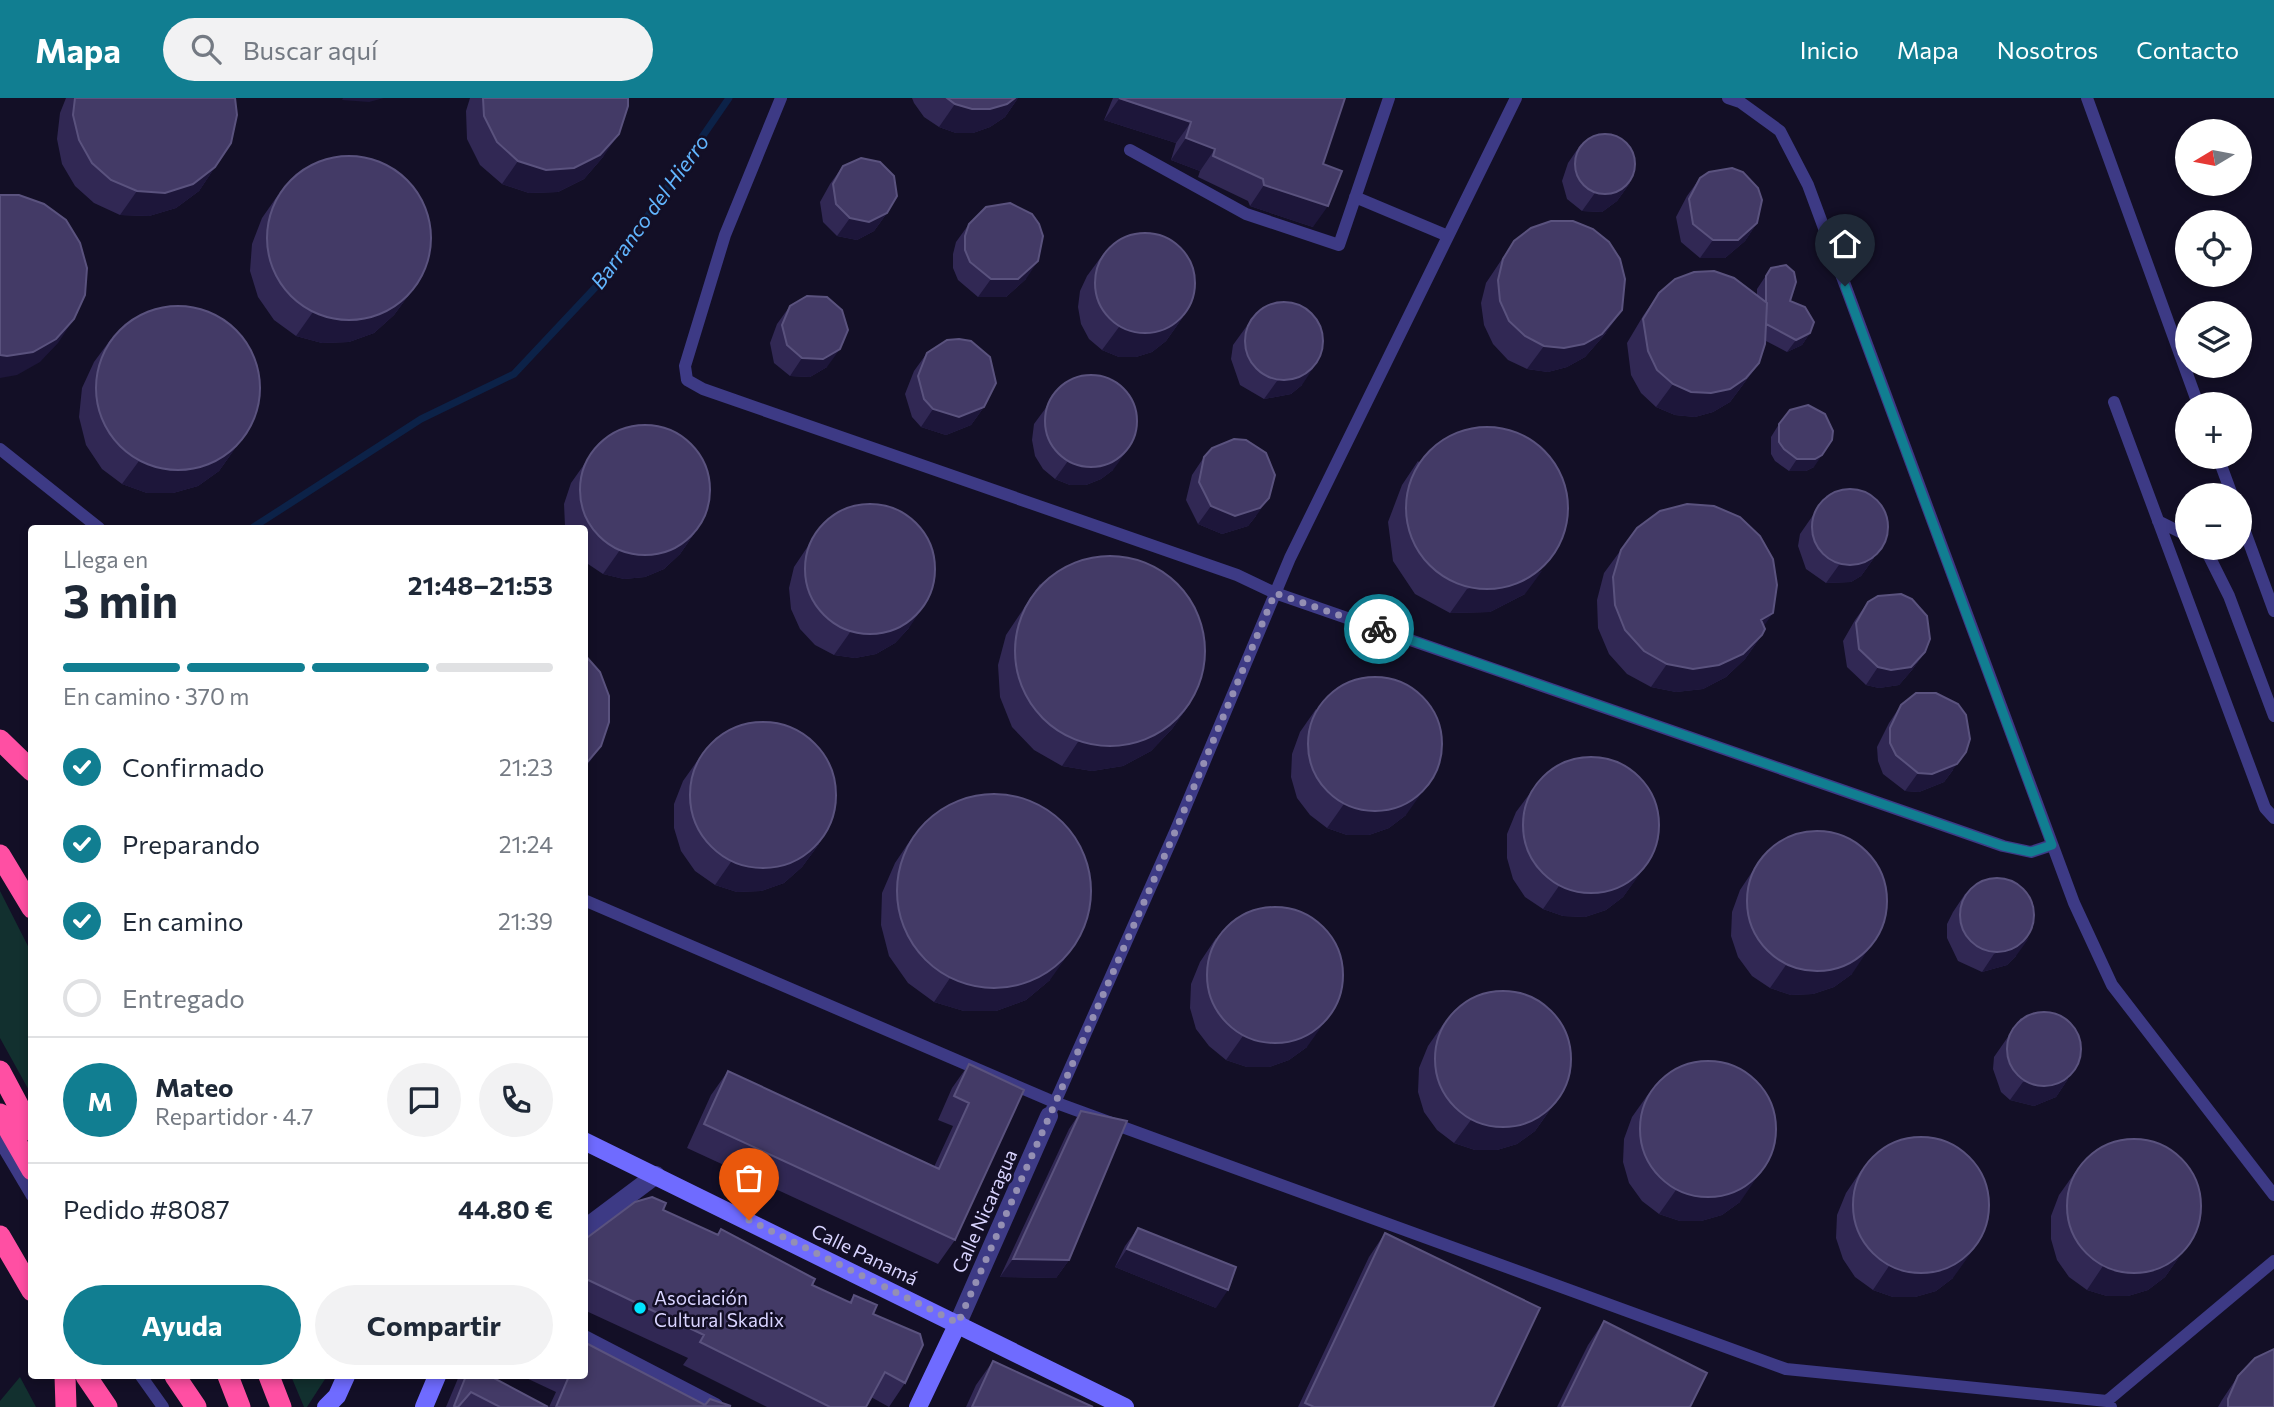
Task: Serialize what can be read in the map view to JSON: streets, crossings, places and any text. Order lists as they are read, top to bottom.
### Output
{
  "streets": {
    "street": ["Calle Nicaragua", "Calle Panamá"]
  },
  "crossings": [
    ["Calle Nicaragua", "Calle Panamá"]
  ],
  "water": ["Barranco del Hierro"],
  "places": ["Asociación Cultural Skadix"],
  "north": "left",
  "page": {
    "header": "Mapa",
    "search": "Buscar aquí",
    "nav": [
      "Inicio",
      "Mapa",
      "Nosotros",
      "Contacto"
    ],
    "map_buttons": ["+", "−"],
    "heading": ["3 min", "Llega en", "21:48–21:53"],
    "panel": [
      "Mateo",
      "Repartidor · 4.7",
      "Pedido #8087",
      "44.80 €"
    ],
    "bar": "En camino · 370 m",
    "list": [
      ["Confirmado", "21:23"],
      ["Preparando", "21:24"],
      ["En camino", "21:39"],
      "Entregado"
    ],
    "round": "M",
    "buttons": ["Ayuda", "Compartir"]
  }
}
